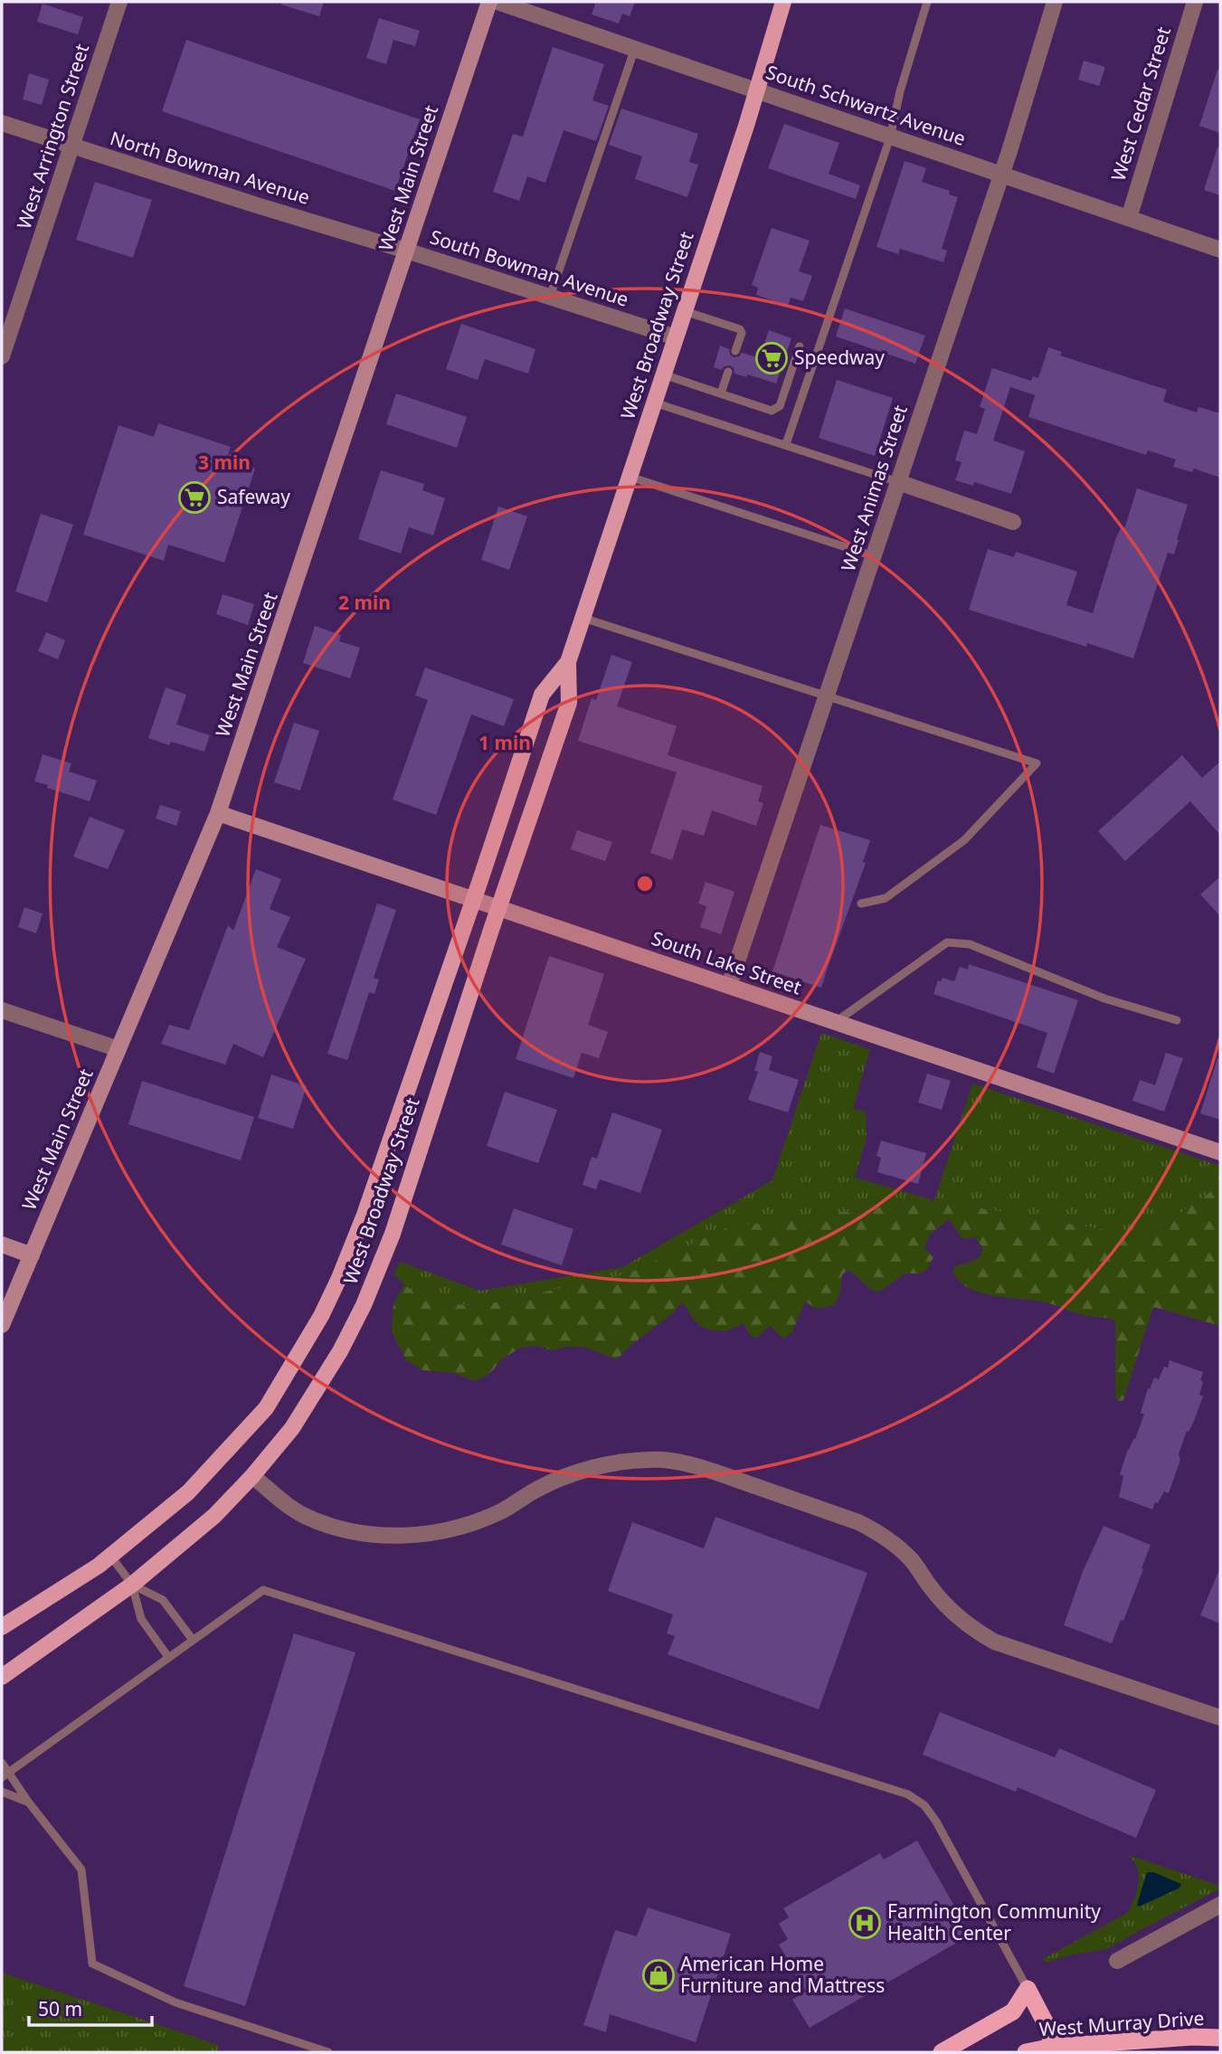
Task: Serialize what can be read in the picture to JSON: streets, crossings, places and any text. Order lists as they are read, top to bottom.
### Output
{
  "streets": {
    "highway": ["West Murray Drive"],
    "main road": ["West Main Street", "West Broadway Street", "South Lake Street"],
    "street": [
      "West Cedar Street",
      "South Schwartz Avenue",
      "West Arrington Street",
      "North Bowman Avenue",
      "South Bowman Avenue",
      "West Animas Street"
    ]
  },
  "crossings": [
    ["West Cedar Street", "South Schwartz Avenue"],
    ["South Schwartz Avenue", "West Broadway Street"],
    ["South Schwartz Avenue", "West Animas Street"],
    ["West Arrington Street", "North Bowman Avenue"],
    ["North Bowman Avenue", "West Main Street"],
    ["North Bowman Avenue", "South Bowman Avenue"],
    ["West Main Street", "South Bowman Avenue"],
    ["West Main Street", "South Lake Street"],
    ["South Bowman Avenue", "West Broadway Street"],
    ["West Broadway Street", "South Lake Street"],
    ["West Animas Street", "South Lake Street"]
  ],
  "places": {
    "supermarket": ["Speedway", "Safeway"],
    "hospital": ["Farmington Community Health Center"],
    "shop": ["American Home Furniture and Mattress"]
  },
  "scale_bar": "50 m",
  "rings": ["3 min", "2 min", "1 min"]
}
